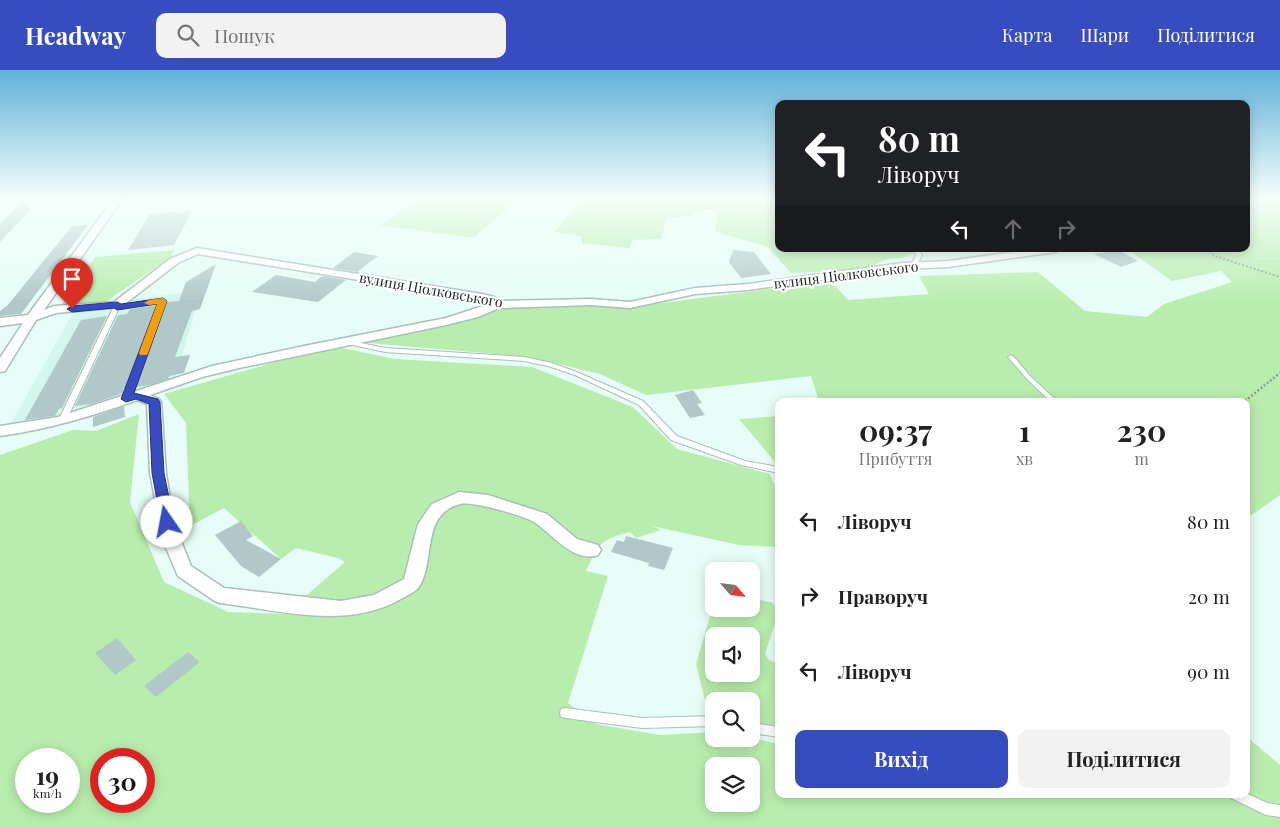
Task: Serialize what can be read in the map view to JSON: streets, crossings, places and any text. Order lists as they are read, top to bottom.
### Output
{
  "streets": {
    "street": ["вулиця Ціолковського"]
  },
  "north": "bottom right",
  "page": {
    "header": "Headway",
    "search": "Пошук",
    "nav": ["Карта", "Шари", "Поділитися"],
    "turn": ["80 m", "Ліворуч"],
    "eta": [
      "09:37",
      "Прибуття",
      "1",
      "хв",
      "230",
      "m"
    ],
    "list": [
      {
        "name": "Ліворуч",
        "value": "80 m"
      },
      {
        "name": "Праворуч",
        "value": "20 m"
      },
      {
        "name": "Ліворуч",
        "value": "90 m"
      }
    ],
    "buttons": ["Вихід", "Поділитися"],
    "speed": "19 km/h",
    "limit": "30"
  }
}
